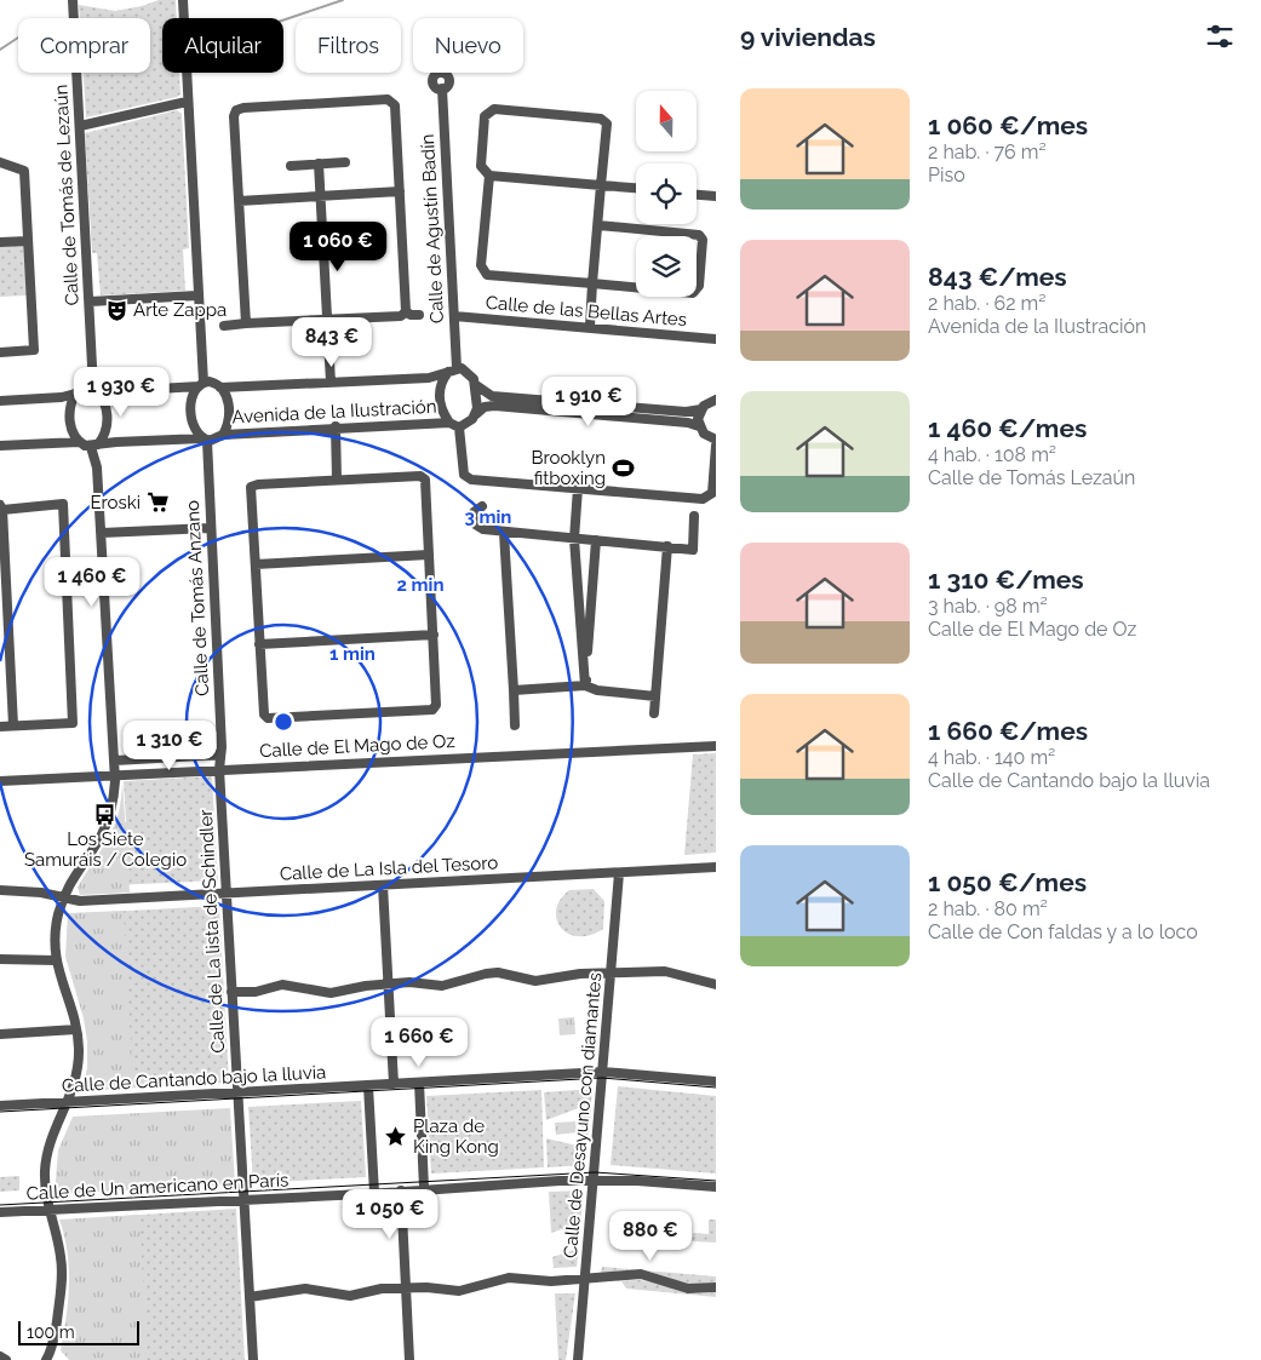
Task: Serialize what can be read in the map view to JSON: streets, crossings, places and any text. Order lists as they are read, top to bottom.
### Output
{
  "streets": {
    "street": [
      "Calle de Tomás de Lezaún",
      "Calle de Agustín Badín",
      "Calle de las Bellas Artes",
      "Avenida de la Ilustración",
      "Calle de Tomás Anzano",
      "Calle de El Mago de Oz",
      "Calle de La Isla del Tesoro",
      "Calle de La lista de Schindler",
      "Calle de Cantando bajo la lluvia",
      "Calle de Desayuno con diamantes",
      "Calle de Un americano en París"
    ]
  },
  "crossings": [
    ["Calle de Agustín Badín", "Calle de las Bellas Artes"],
    ["Calle de Agustín Badín", "Avenida de la Ilustración"],
    ["Avenida de la Ilustración", "Calle de Tomás Anzano"],
    ["Calle de Tomás Anzano", "Calle de La lista de Schindler"],
    ["Calle de El Mago de Oz", "Calle de La lista de Schindler"],
    ["Calle de La Isla del Tesoro", "Calle de La lista de Schindler"],
    ["Calle de La Isla del Tesoro", "Calle de Desayuno con diamantes"],
    ["Calle de La lista de Schindler", "Calle de Cantando bajo la lluvia"],
    ["Calle de La lista de Schindler", "Calle de Un americano en París"],
    ["Calle de Cantando bajo la lluvia", "Calle de Desayuno con diamantes"],
    ["Calle de Desayuno con diamantes", "Calle de Un americano en París"]
  ],
  "places": {
    "theatre": ["Arte Zappa"],
    "sports": ["Brooklyn fitboxing"],
    "supermarket": ["Eroski"],
    "bus stop": ["Los Siete Samuráis / Colegio"],
    "place": ["Plaza de King Kong"]
  },
  "scale_bar": "100 m",
  "north": "top",
  "page": {
    "heading": "9 viviendas",
    "chip": [
      "Comprar",
      "Alquilar",
      "Filtros",
      "Nuevo"
    ],
    "list": [
      {
        "name": "1 060 €/mes",
        "note": "2 hab. · 76 m² · Piso"
      },
      {
        "name": "843 €/mes",
        "note": "2 hab. · 62 m² · Avenida de la Ilustración"
      },
      {
        "name": "1 460 €/mes",
        "note": "4 hab. · 108 m² · Calle de Tomás Lezaún"
      },
      {
        "name": "1 310 €/mes",
        "note": "3 hab. · 98 m² · Calle de El Mago de Oz"
      },
      {
        "name": "1 660 €/mes",
        "note": "4 hab. · 140 m² · Calle de Cantando bajo la lluvia"
      },
      {
        "name": "1 050 €/mes",
        "note": "2 hab. · 80 m² · Calle de Con faldas y a lo loco"
      }
    ],
    "price": [
      "1 060 €",
      "843 €",
      "1 930 €",
      "1 910 €",
      "1 460 €",
      "1 310 €",
      "1 660 €",
      "1 050 €",
      "880 €"
    ],
    "scale": "100 m"
  },
  "rings": ["3 min", "2 min", "1 min"]
}
